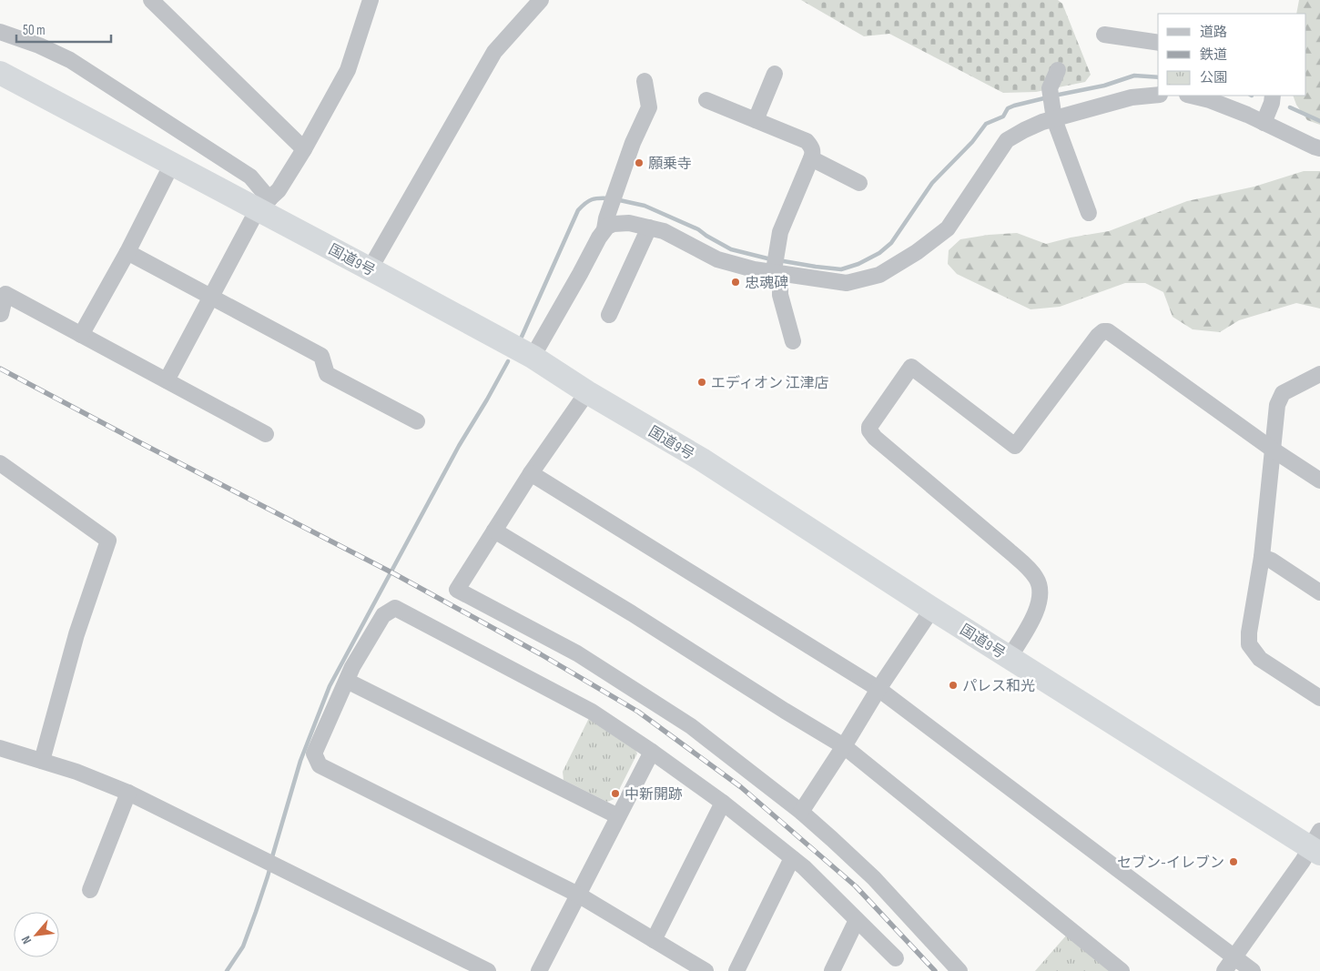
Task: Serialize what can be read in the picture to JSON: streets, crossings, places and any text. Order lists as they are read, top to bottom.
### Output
{
  "streets": {
    "highway": ["国道9号"]
  },
  "places": [
    "願乗寺",
    "忠魂碑",
    "エディオン 江津店",
    "パレス和光",
    "中新開跡",
    "セブン-イレブン"
  ],
  "legend": ["道路", "鉄道", "公園"],
  "scale_bar": "50 m",
  "north": "bottom left"
}
